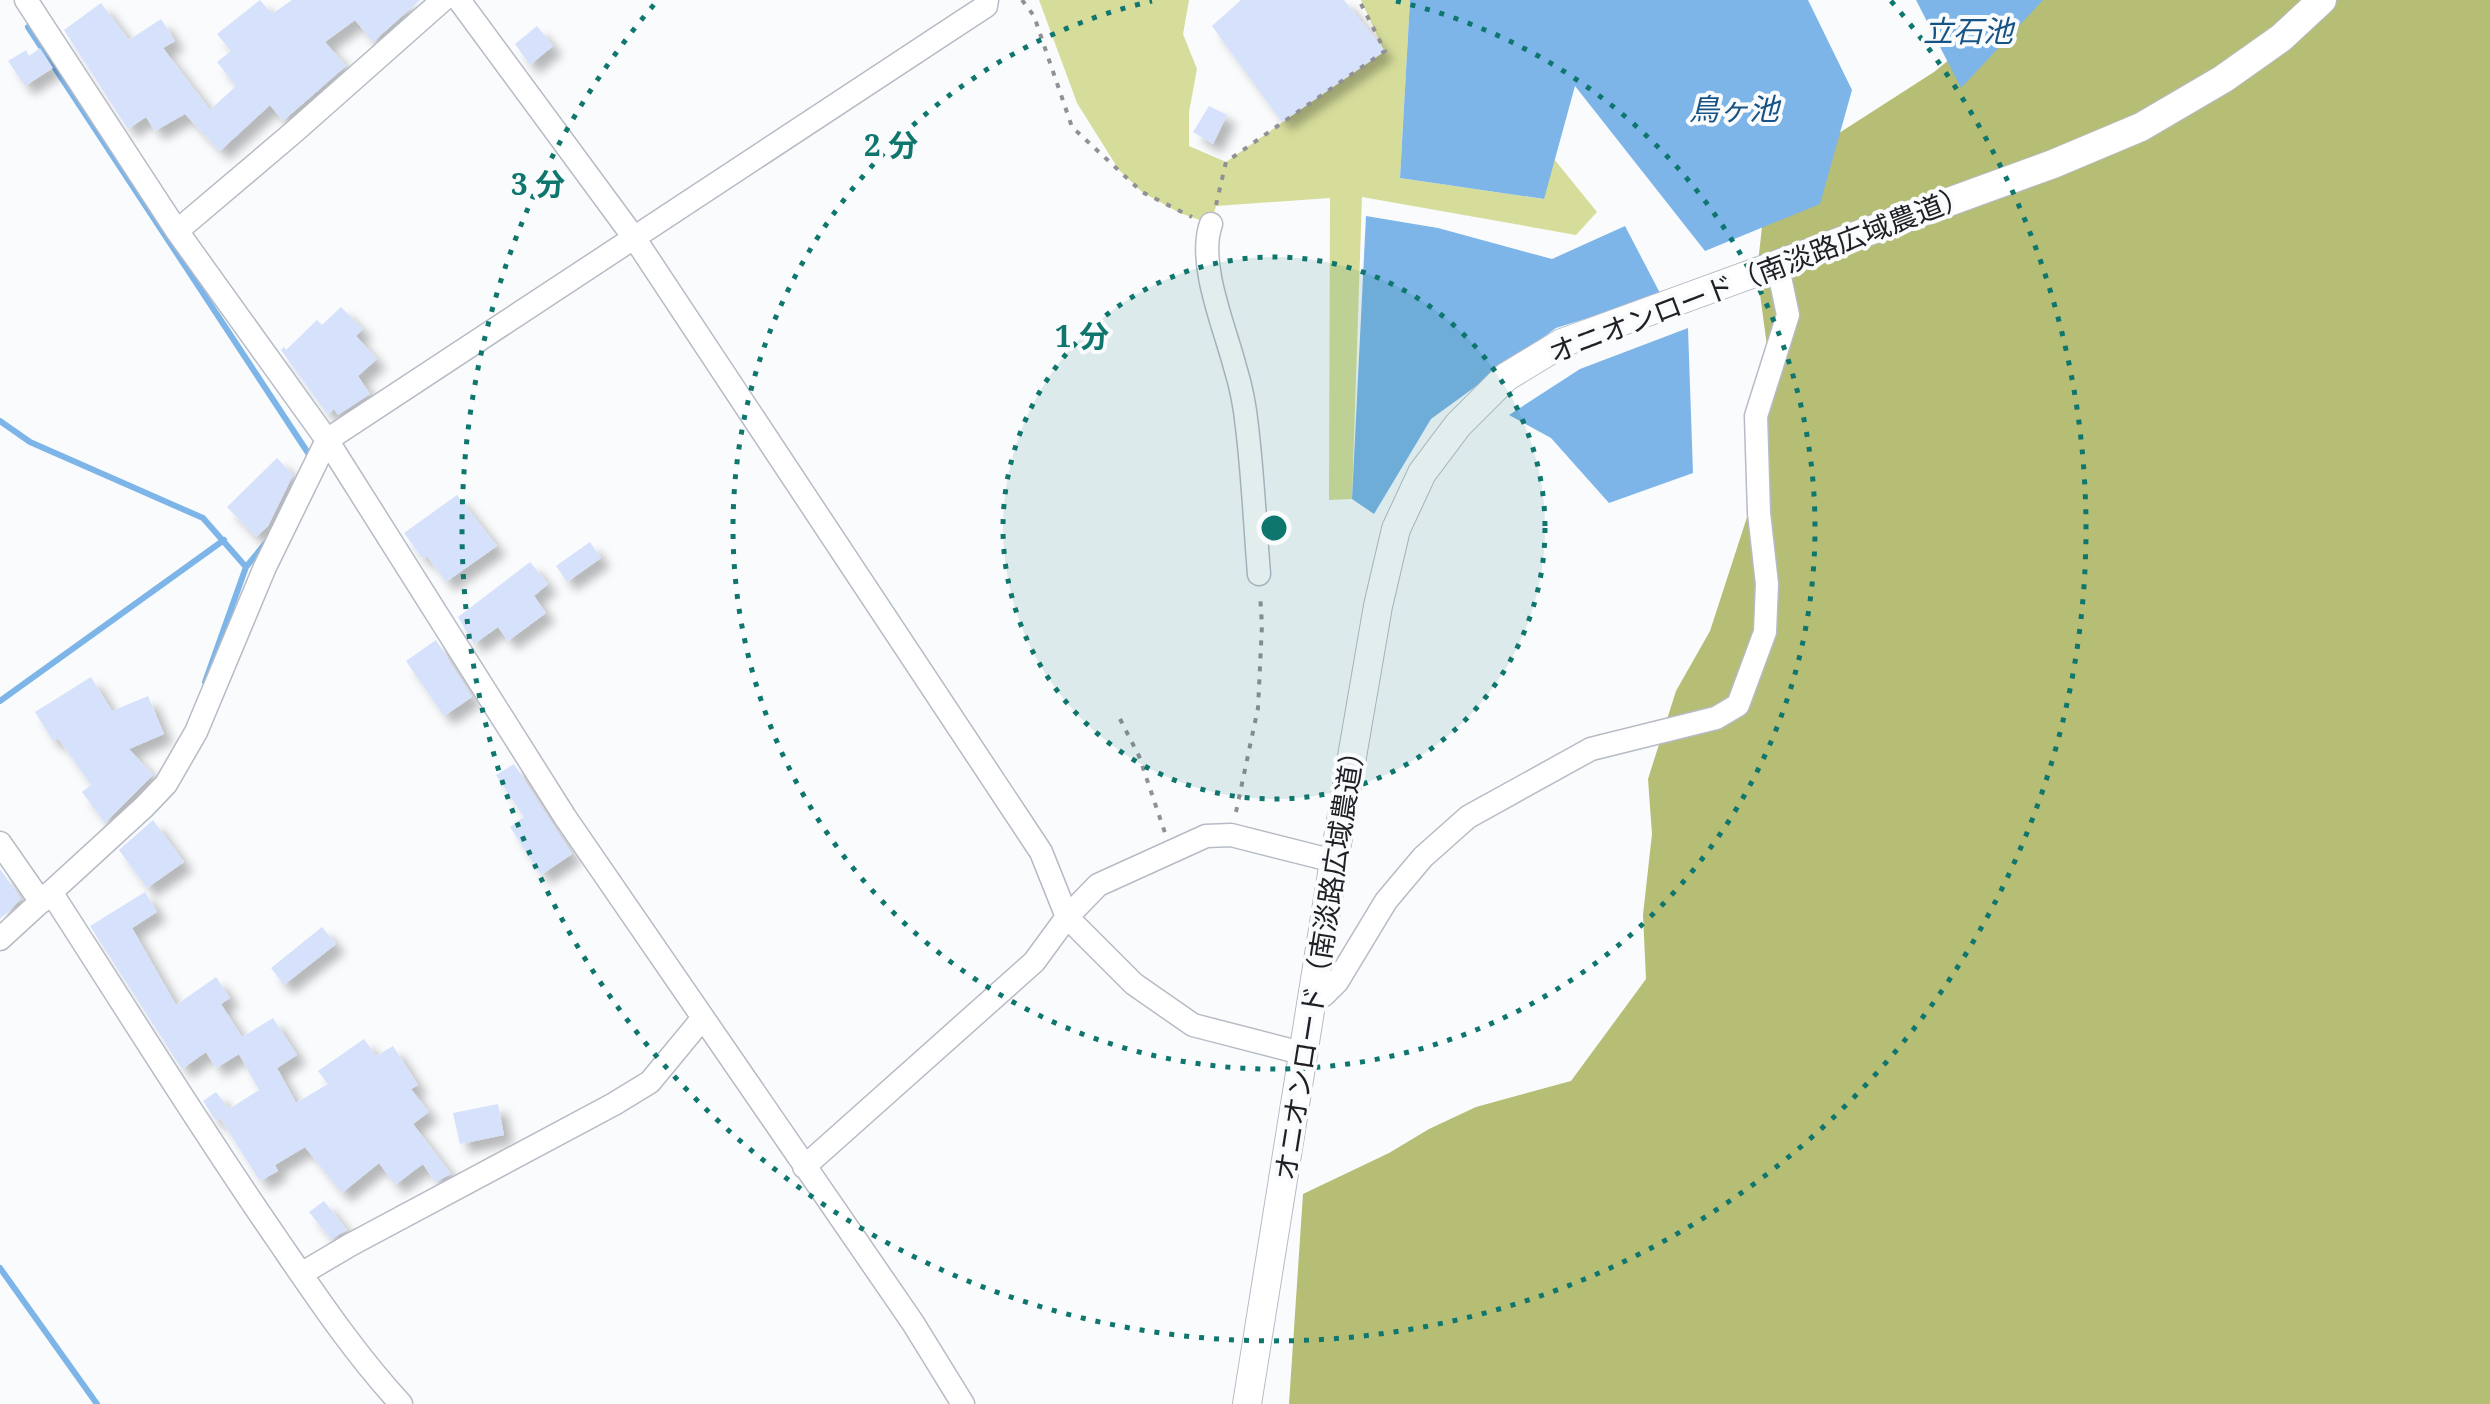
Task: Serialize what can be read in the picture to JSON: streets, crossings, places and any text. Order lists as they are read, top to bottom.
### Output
{
  "streets": {
    "street": ["オニオンロード（南淡路広域農道）"]
  },
  "water": ["立石池", "鳥ヶ池"],
  "rings": ["2 分", "3 分", "1 分"]
}
